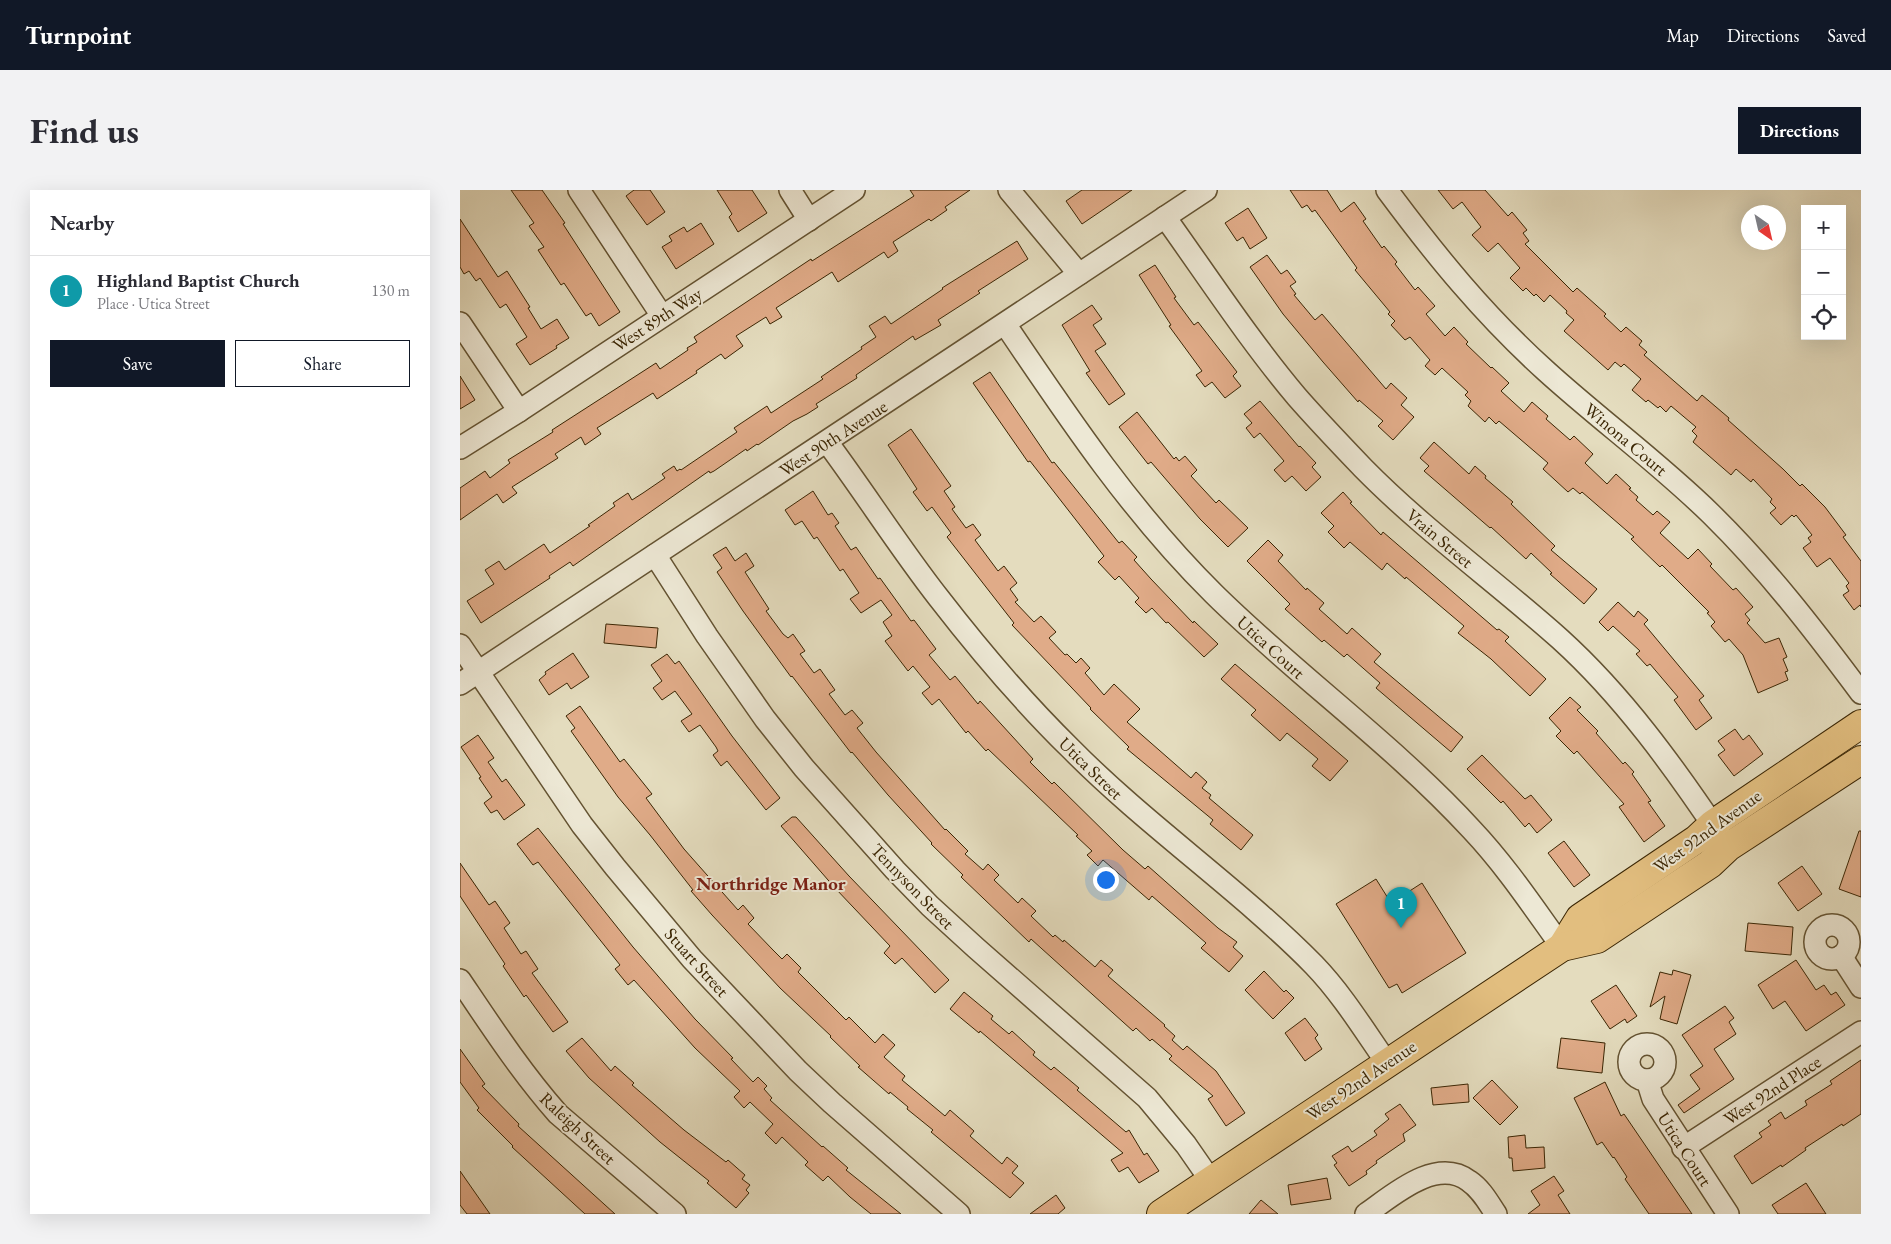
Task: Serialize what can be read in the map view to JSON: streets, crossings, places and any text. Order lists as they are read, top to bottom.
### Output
{
  "streets": {
    "main road": ["West 92nd Avenue"],
    "street": [
      "West 89th Way",
      "West 90th Avenue",
      "Winona Court",
      "Vrain Street",
      "Utica Court",
      "Utica Street",
      "Tennyson Street",
      "Stuart Street",
      "West 92nd Place",
      "Raleigh Street"
    ]
  },
  "crossings": [
    ["West 90th Avenue", "Vrain Street"],
    ["West 90th Avenue", "Utica Court"],
    ["West 90th Avenue", "Utica Street"],
    ["West 90th Avenue", "Tennyson Street"],
    ["West 90th Avenue", "Stuart Street"],
    ["Vrain Street", "West 92nd Avenue"],
    ["Utica Court", "West 92nd Avenue"],
    ["Utica Court", "West 92nd Place"],
    ["Utica Street", "West 92nd Avenue"],
    ["West 92nd Avenue", "Tennyson Street"]
  ],
  "districts": ["Northridge Manor"],
  "north": "bottom right",
  "page": {
    "header": "Turnpoint",
    "nav": ["Map", "Directions", "Saved"],
    "buttons": [
      "Directions",
      ["Save", "Share"]
    ],
    "title": "Find us",
    "heading": "Nearby",
    "map_buttons": ["+", "−"],
    "list": [
      {
        "mark": "1",
        "name": "Highland Baptist Church",
        "note": "Place · Utica Street",
        "value": "130 m"
      }
    ],
    "pins": "1"
  }
}
